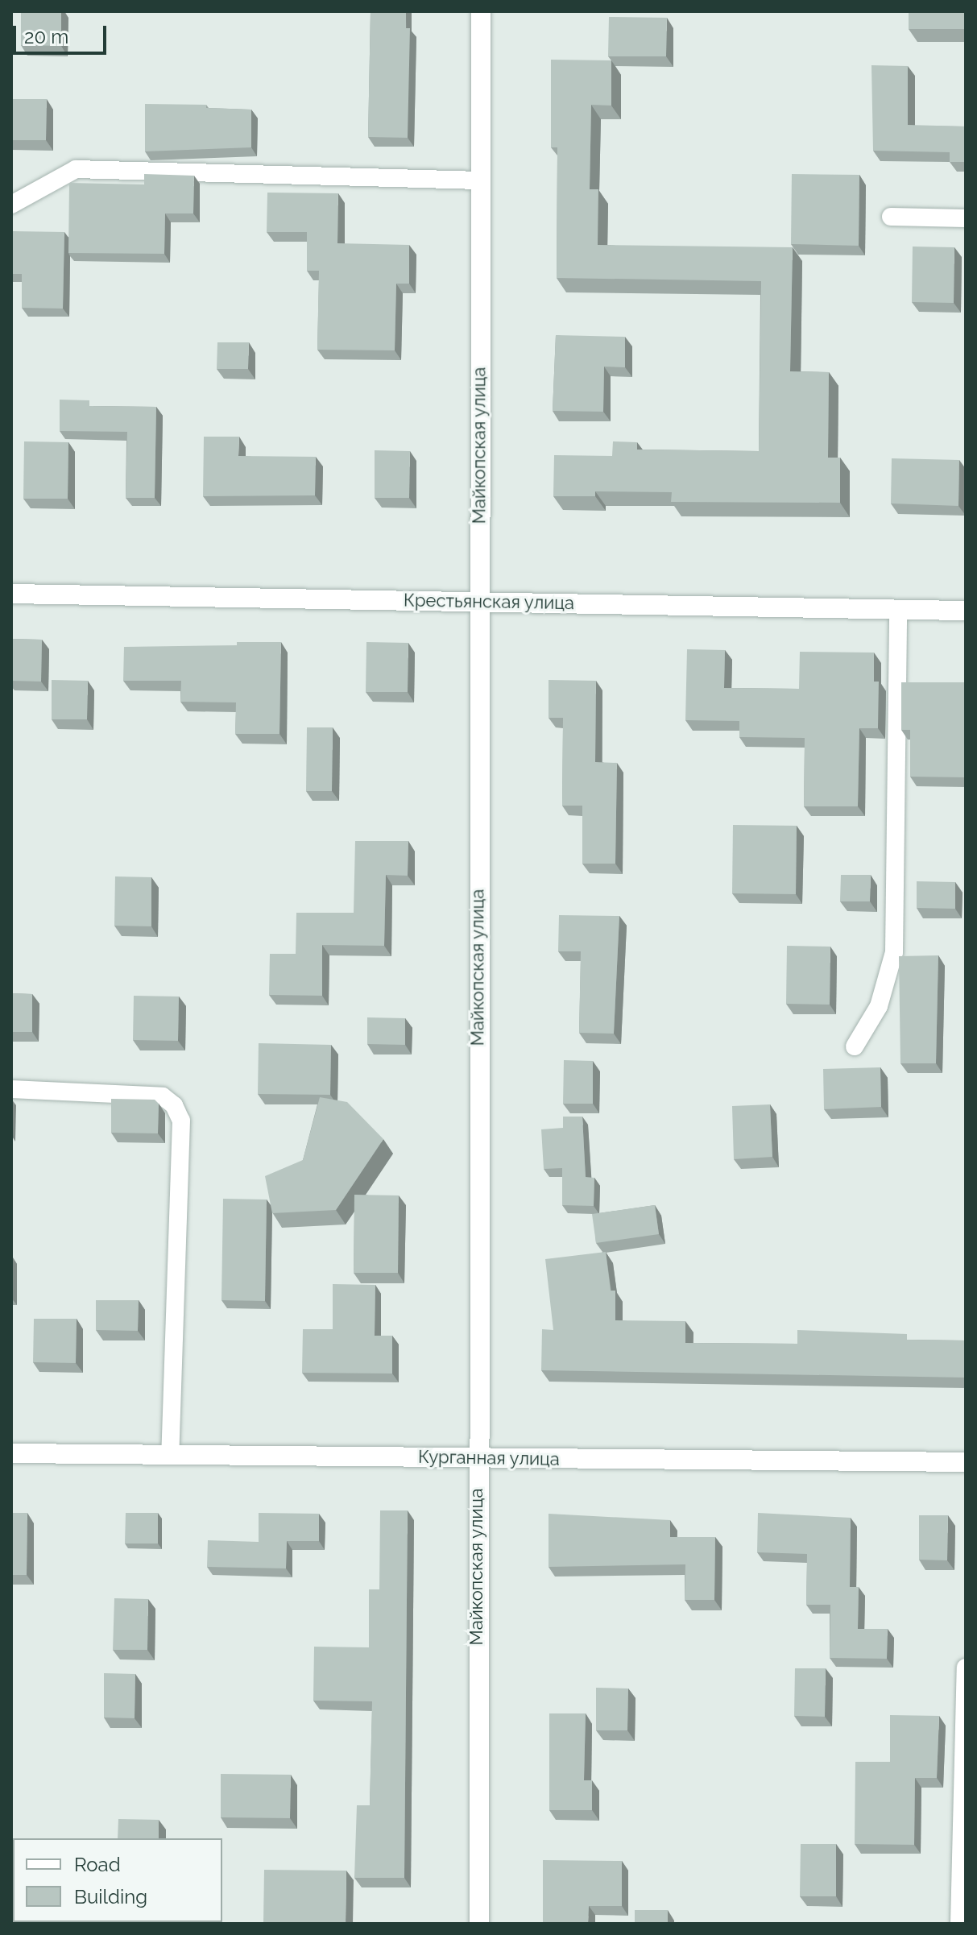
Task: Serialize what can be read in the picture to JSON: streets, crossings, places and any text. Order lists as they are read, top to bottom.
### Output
{
  "streets": {
    "street": ["Майкопская улица", "Крестьянская улица", "Курганная улица"]
  },
  "crossings": [
    ["Майкопская улица", "Крестьянская улица"],
    ["Майкопская улица", "Курганная улица"]
  ],
  "legend": ["Road", "Building"],
  "scale_bar": "20 m"
}
